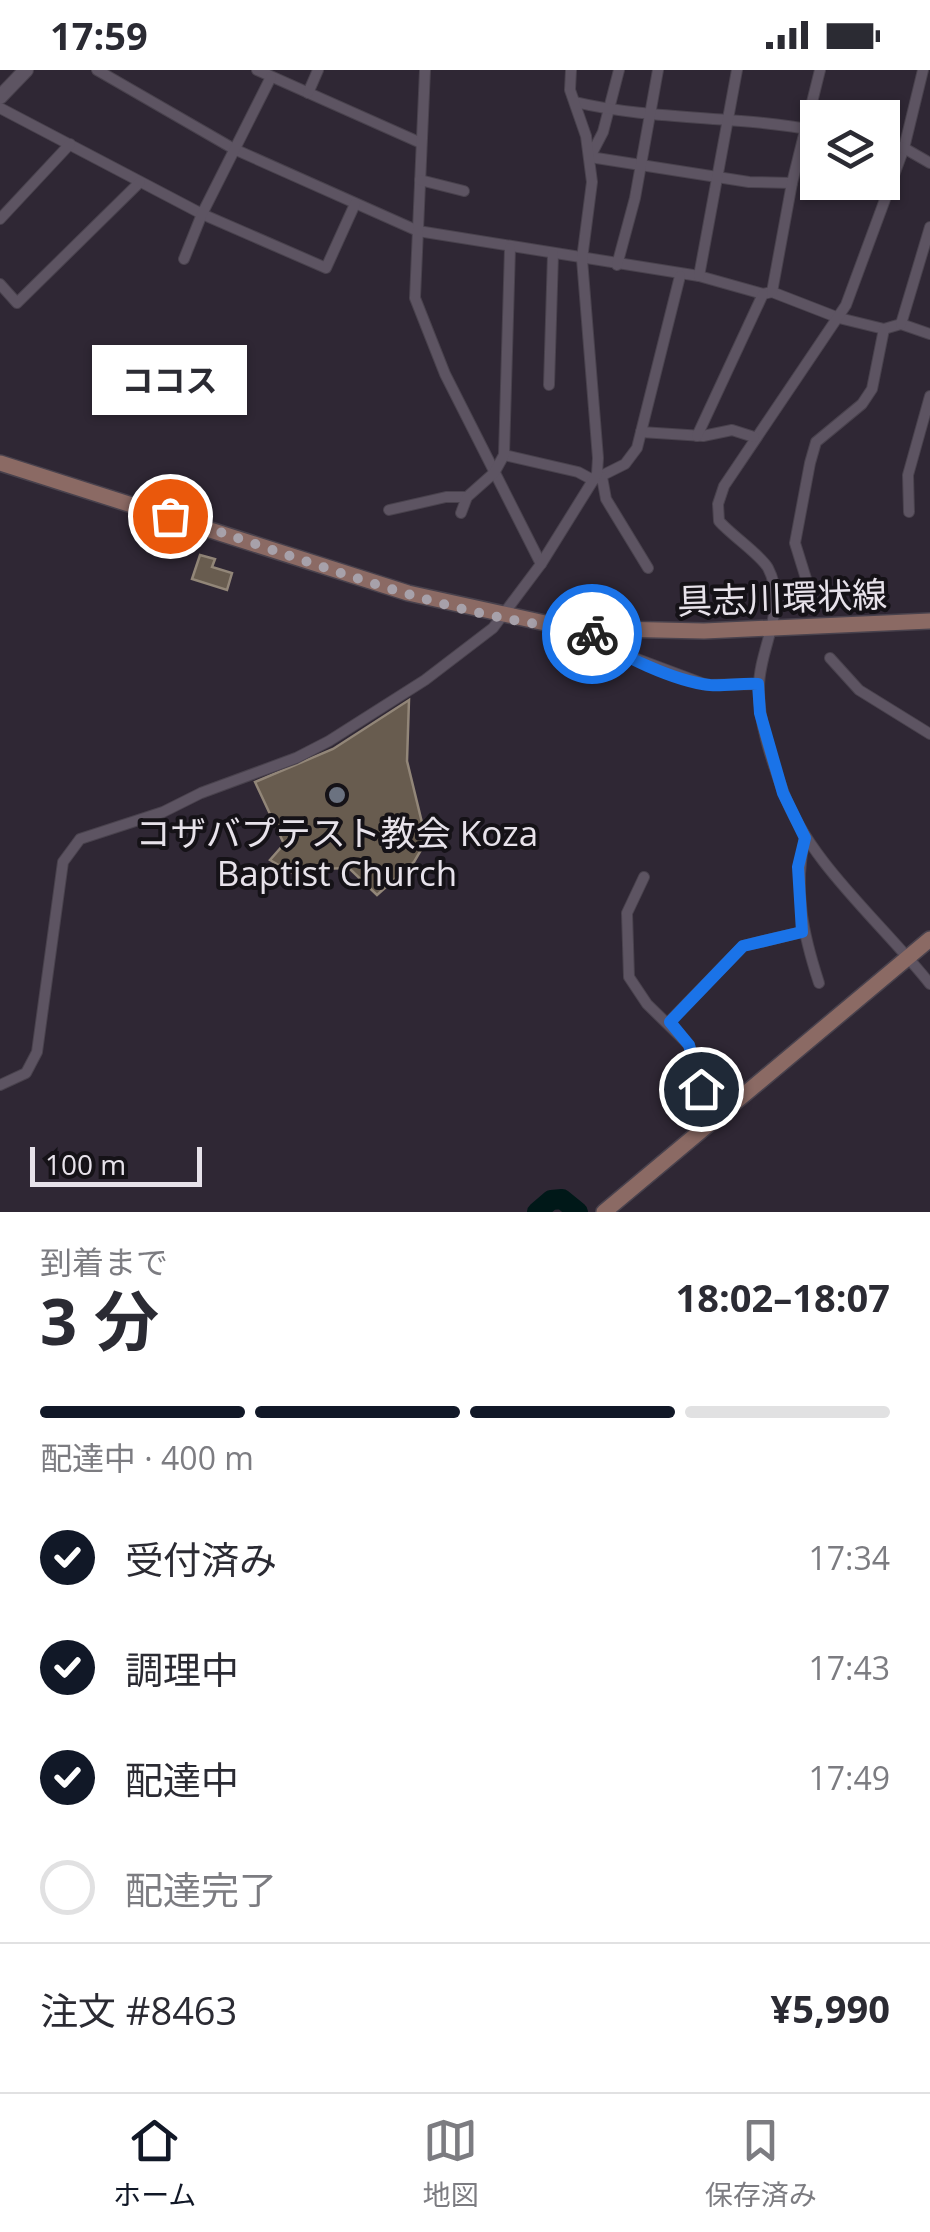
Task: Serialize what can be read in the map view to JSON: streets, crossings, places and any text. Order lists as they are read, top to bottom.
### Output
{
  "streets": {
    "main road": ["具志川環状線"]
  },
  "places": ["ココス", "コザバプテスト教会 Koza Baptist Church"],
  "scale_bar": "100 m",
  "page": {
    "status": "17:59",
    "bubble": "ココス",
    "scale": "100 m",
    "heading": ["3 分", "到着まで", "18:02–18:07"],
    "panel": ["注文 #8463", "¥5,990"],
    "bar": "配達中 · 400 m",
    "list": [
      ["受付済み", "17:34"],
      ["調理中", "17:43"],
      ["配達中", "17:49"],
      "配達完了"
    ],
    "tabs": ["ホーム", "地図", "保存済み"]
  }
}
